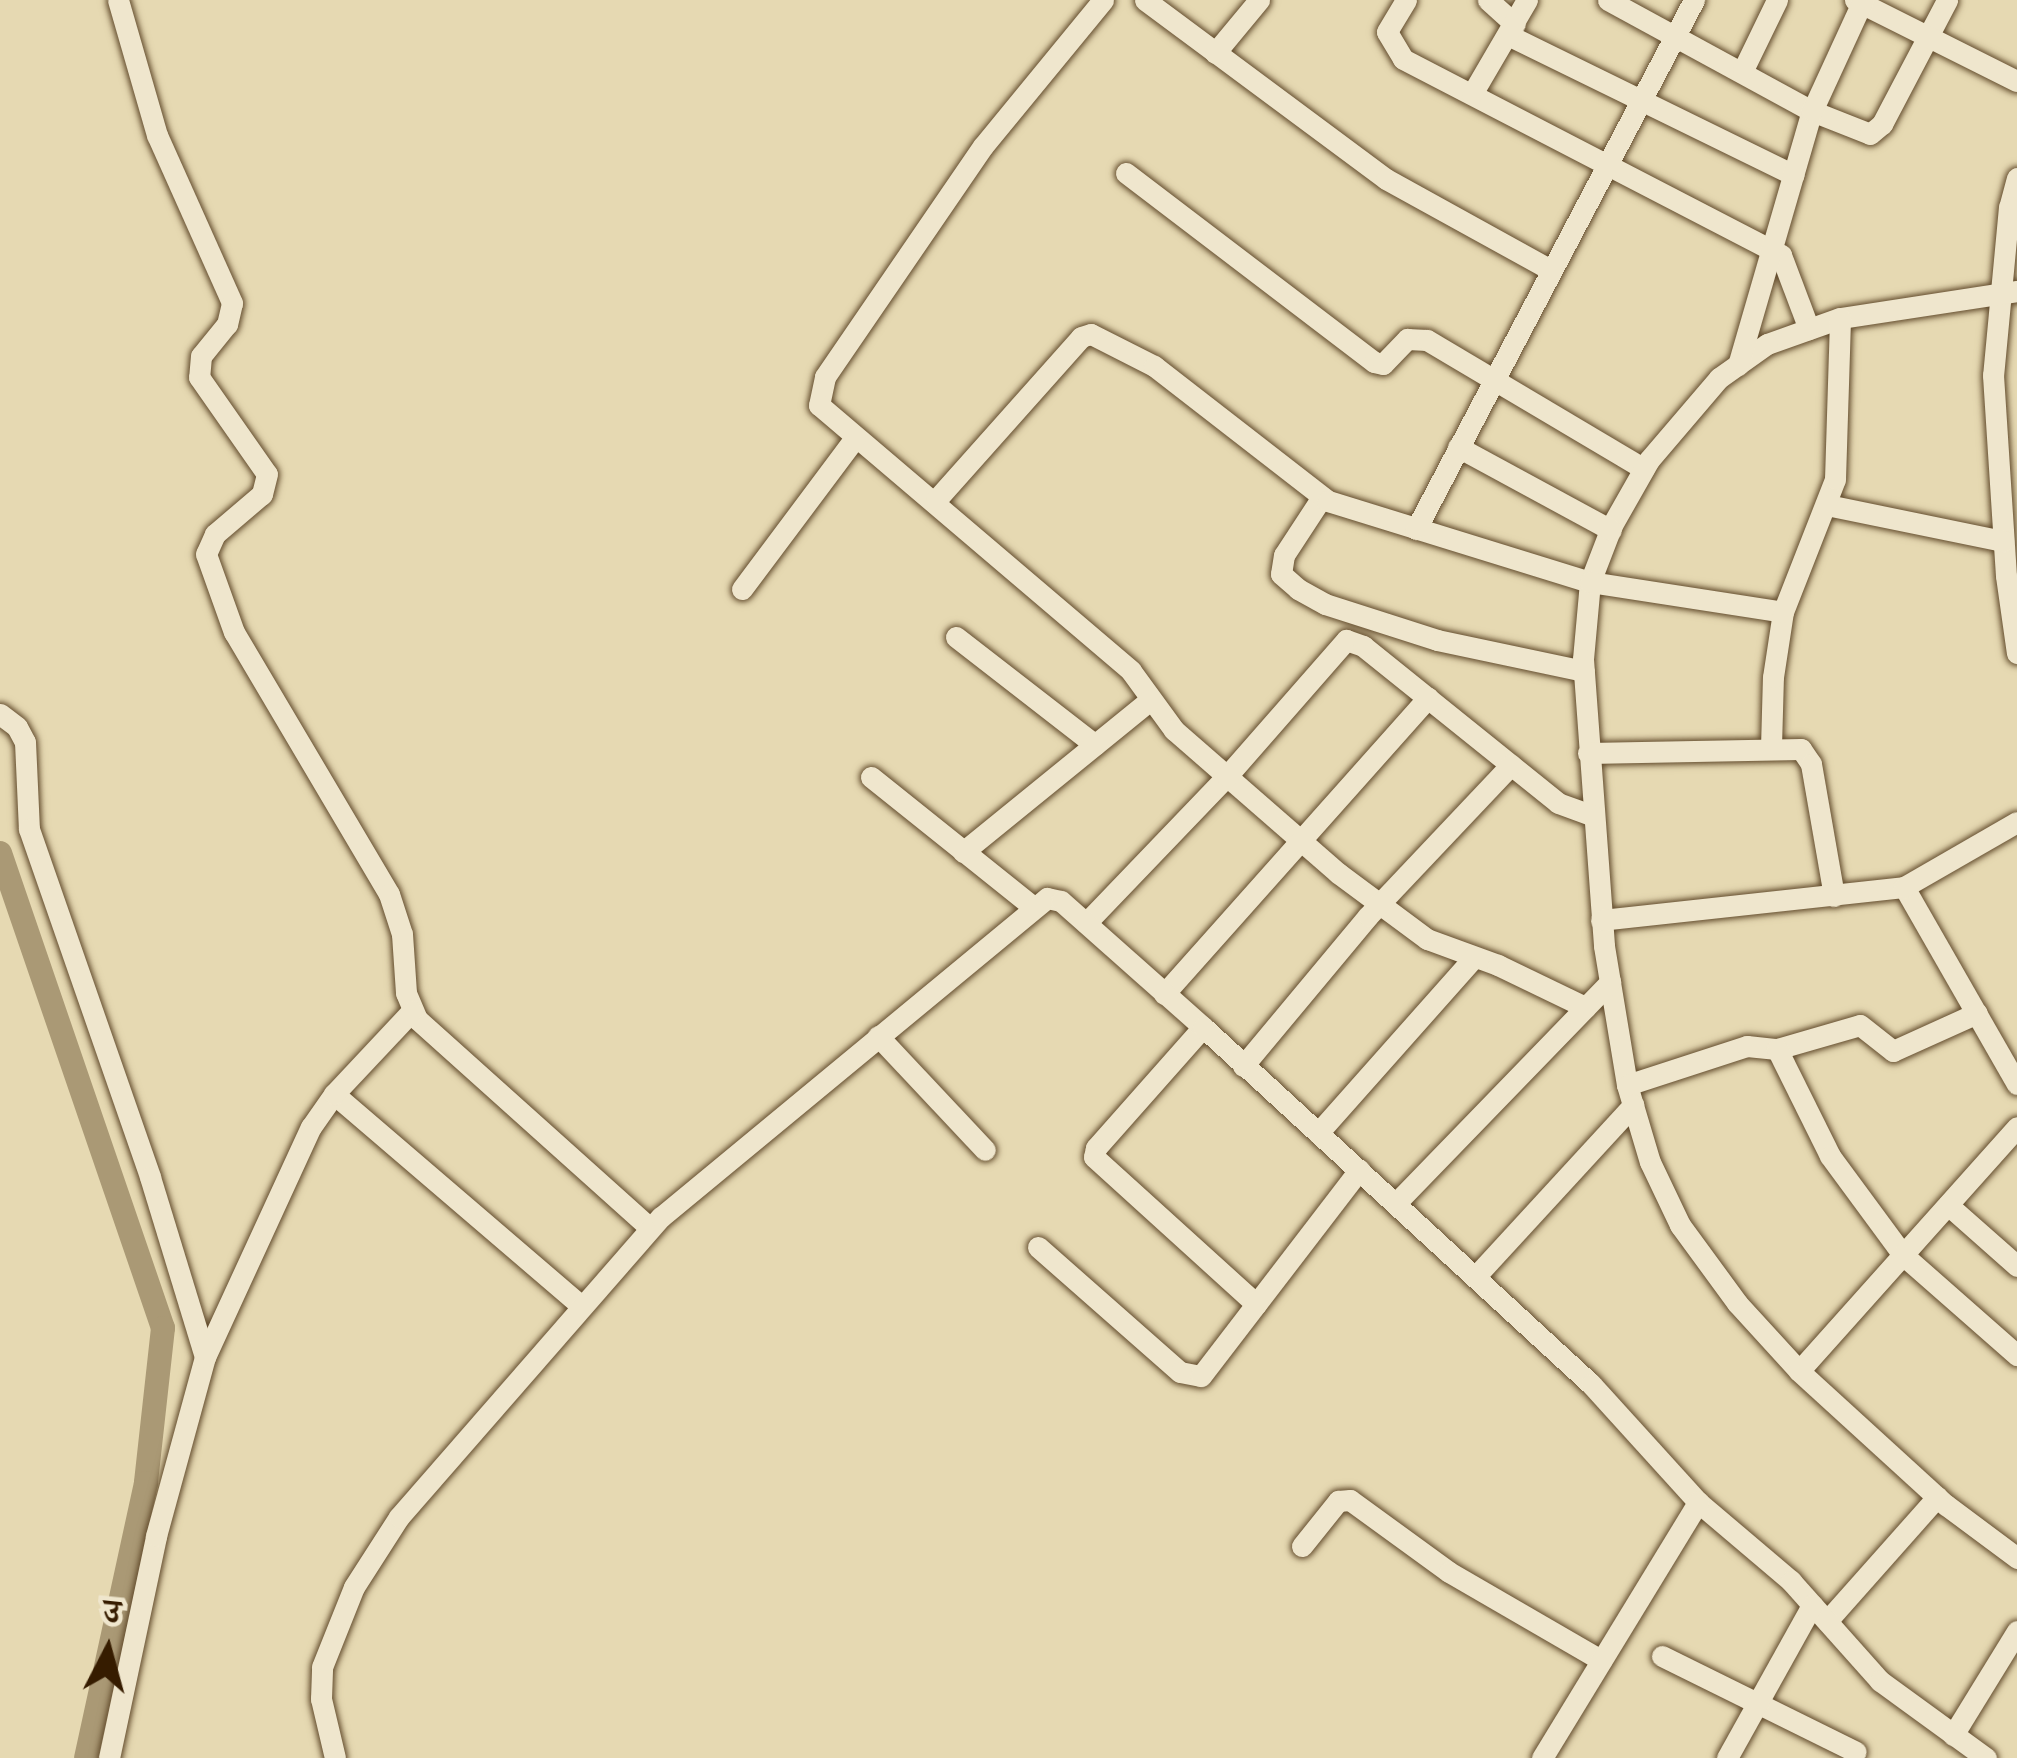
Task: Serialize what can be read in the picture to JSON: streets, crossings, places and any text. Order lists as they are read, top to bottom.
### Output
{
  "north": "top"
}
